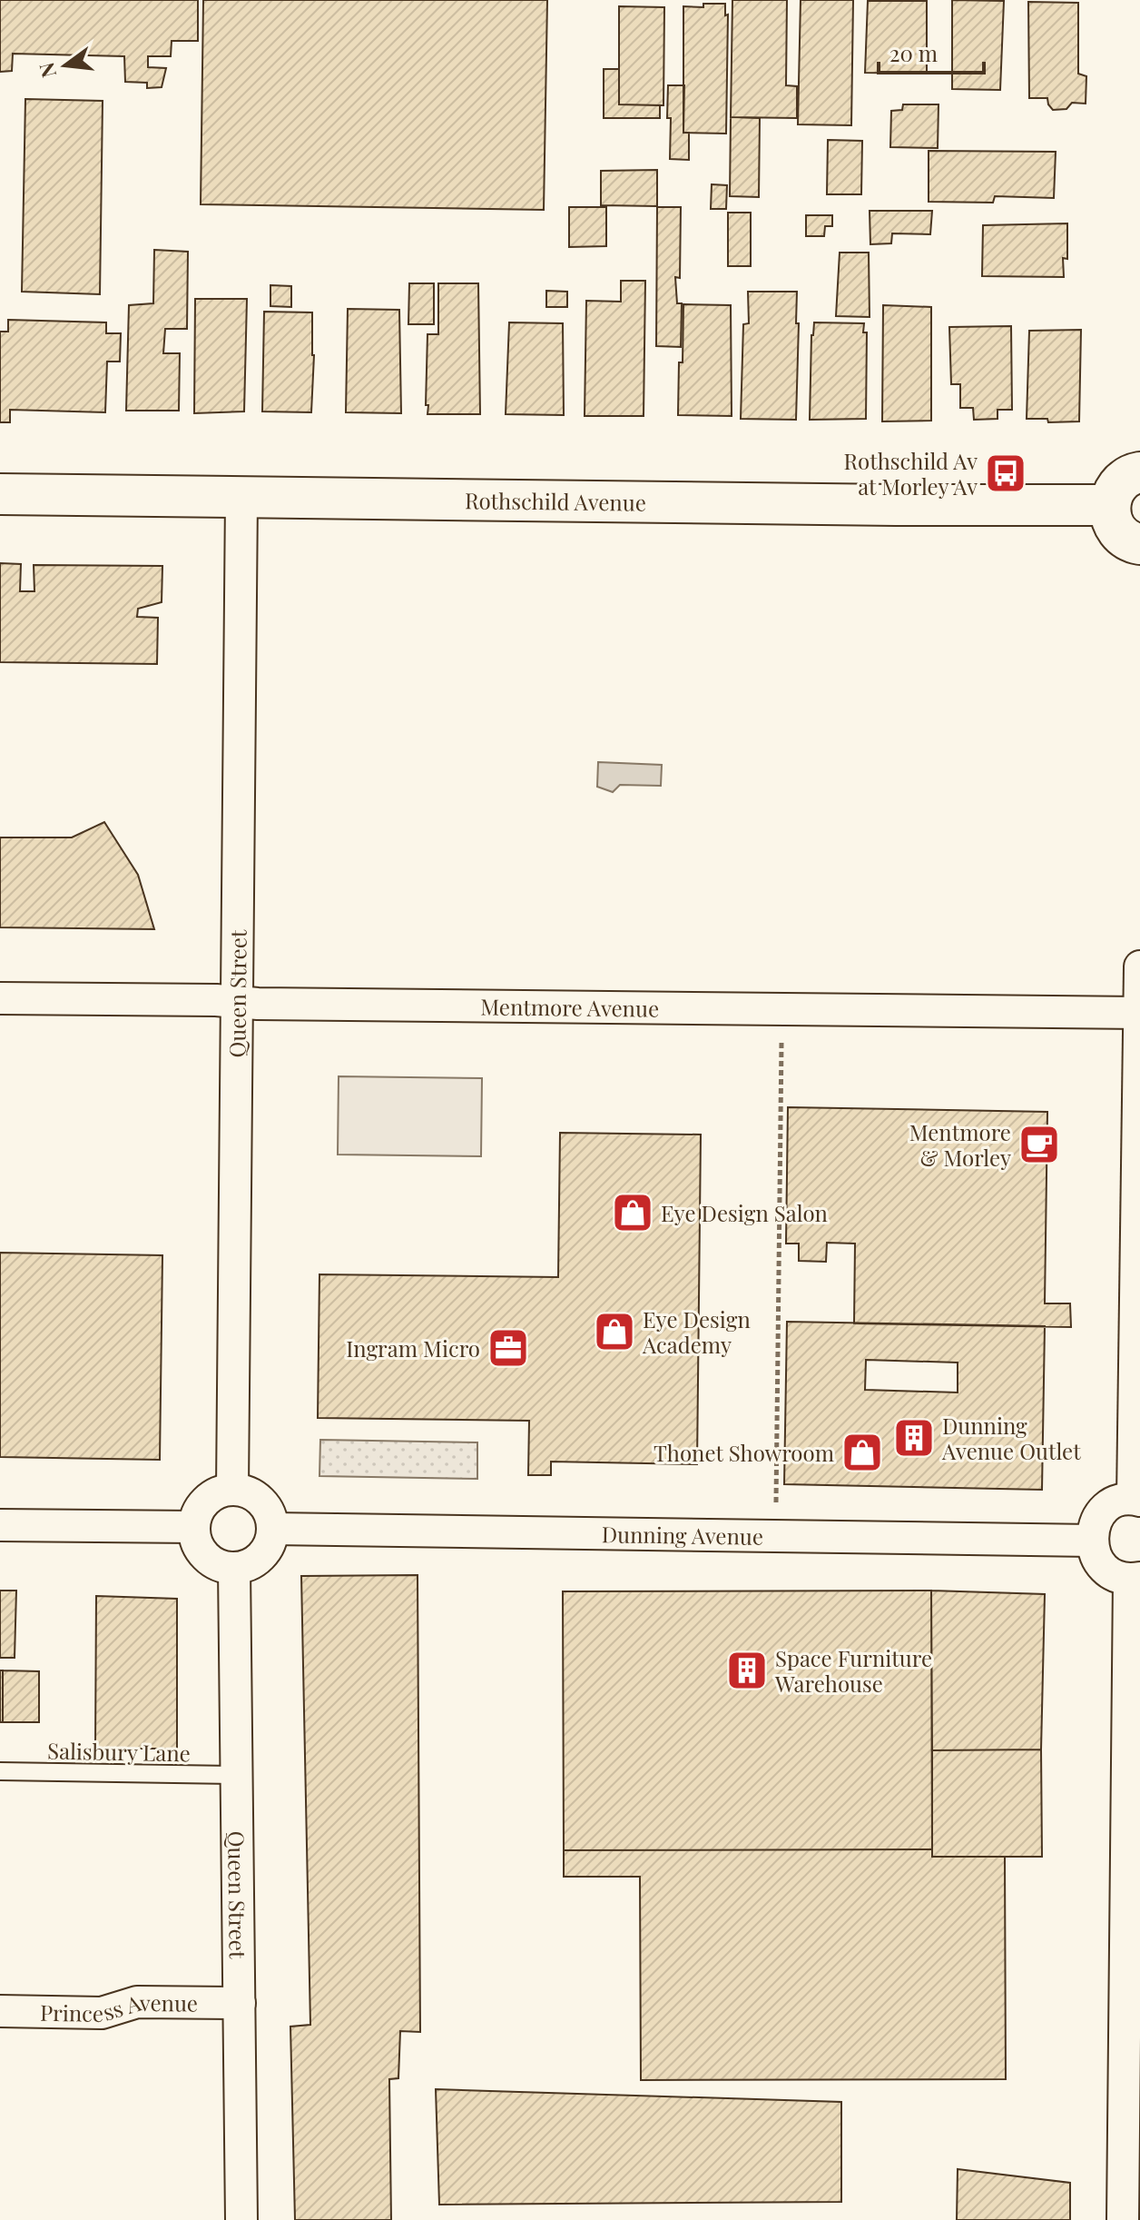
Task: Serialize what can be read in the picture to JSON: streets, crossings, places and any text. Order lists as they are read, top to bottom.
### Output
{
  "streets": {
    "street": [
      "Rothschild Avenue",
      "Queen Street",
      "Mentmore Avenue",
      "Dunning Avenue",
      "Princess Avenue"
    ],
    "lane": ["Salisbury Lane"]
  },
  "crossings": [
    ["Rothschild Avenue", "Queen Street"],
    ["Queen Street", "Mentmore Avenue"],
    ["Queen Street", "Dunning Avenue"],
    ["Queen Street", "Salisbury Lane"],
    ["Queen Street", "Princess Avenue"]
  ],
  "places": {
    "bus stop": ["Rothschild Av at Morley Av"],
    "cafe": ["Mentmore & Morley"],
    "shop": ["Eye Design Salon", "Eye Design Academy", "Thonet Showroom"],
    "office": ["Ingram Micro"],
    "building": ["Dunning Avenue Outlet", "Space Furniture Warehouse"]
  },
  "scale_bar": "20 m",
  "north": "left"
}
